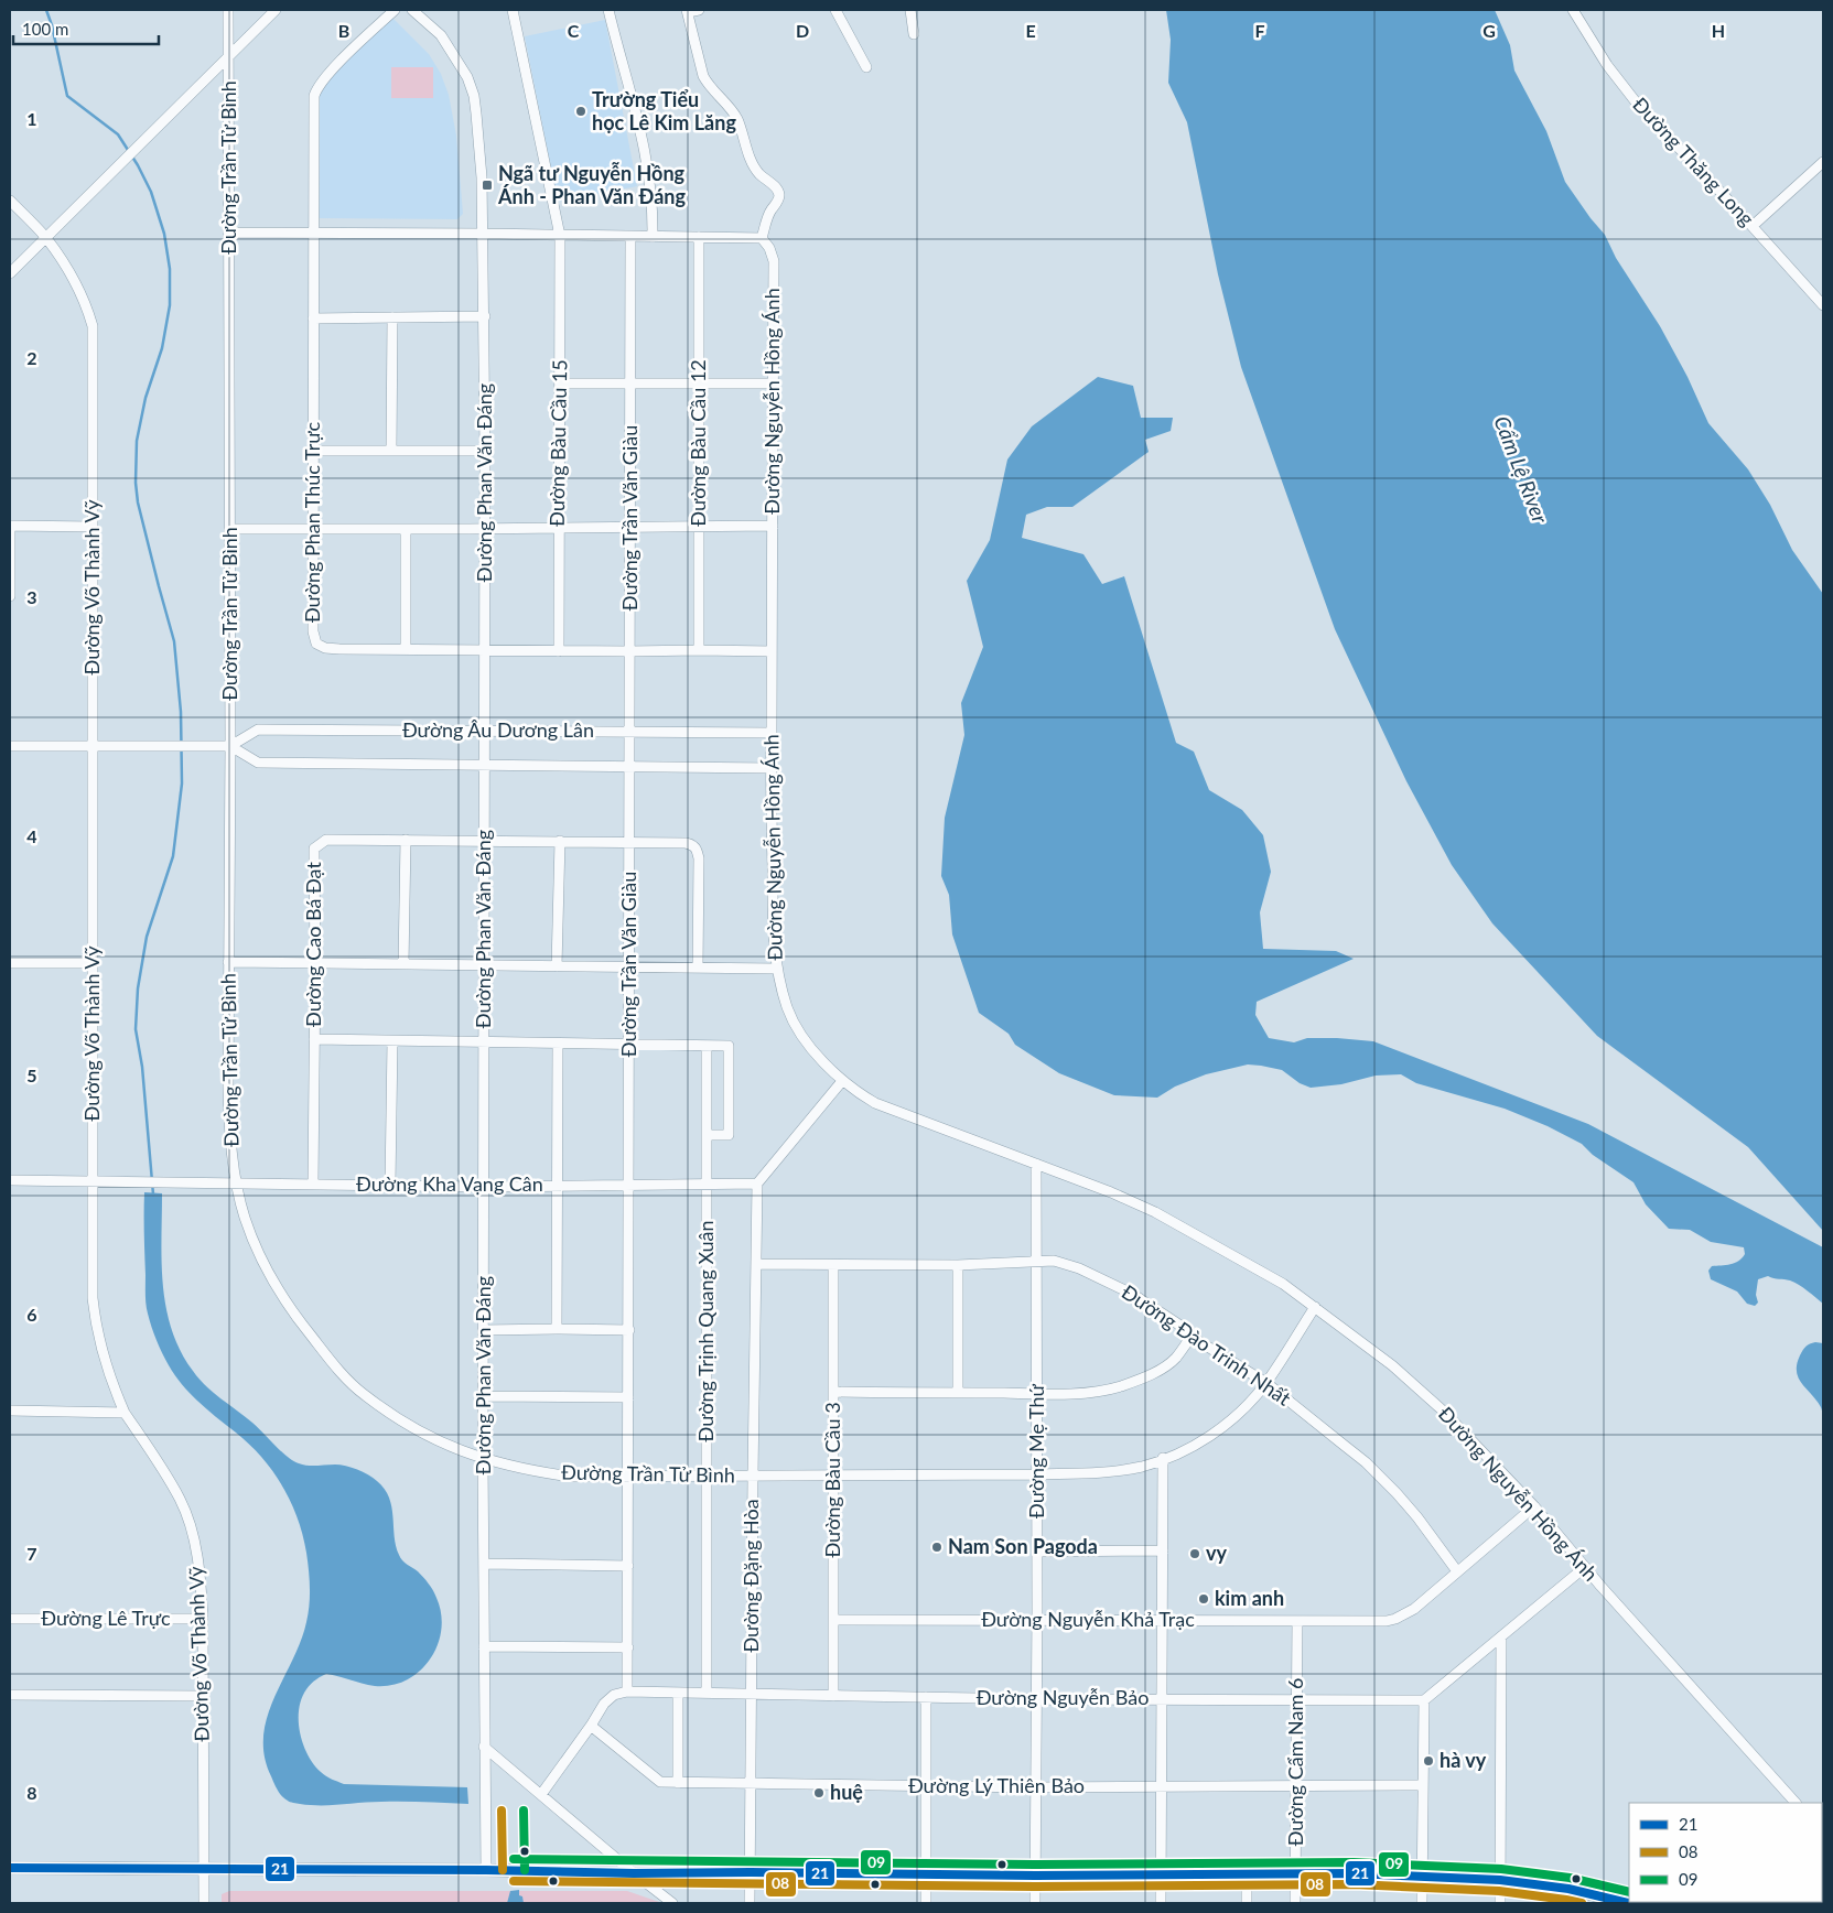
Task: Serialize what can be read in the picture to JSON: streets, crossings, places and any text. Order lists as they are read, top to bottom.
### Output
{
  "streets": {
    "street": [
      "Đường Thăng Long",
      "Đường Trần Tử Bình",
      "Đường Nguyễn Hồng Ánh",
      "Đường Bàu Cầu 15",
      "Đường Bàu Cầu 12",
      "Đường Phan Văn Đáng",
      "Đường Trần Văn Giàu",
      "Đường Phan Thúc Trực",
      "Đường Võ Thành Vỹ",
      "Đường Âu Dương Lân",
      "Đường Cao Bá Đạt",
      "Đường Kha Vạng Cân",
      "Đường Trịnh Quang Xuân",
      "Đường Đào Trinh Nhất",
      "Đường Mẹ Thứ",
      "Đường Bàu Cầu 3",
      "Đường Đặng Hòa",
      "Đường Lê Trực",
      "Đường Nguyễn Khả Trạc",
      "Đường Nguyễn Bảo",
      "Đường Cẩm Nam 6",
      "Đường Lý Thiên Bảo"
    ]
  },
  "crossings": [
    ["Đường Trần Tử Bình", "Đường Nguyễn Hồng Ánh"],
    ["Đường Trần Tử Bình", "Đường Phan Văn Đáng"],
    ["Đường Trần Tử Bình", "Đường Trần Văn Giàu"],
    ["Đường Trần Tử Bình", "Đường Âu Dương Lân"],
    ["Đường Trần Tử Bình", "Đường Kha Vạng Cân"],
    ["Đường Trần Tử Bình", "Đường Trịnh Quang Xuân"],
    ["Đường Trần Tử Bình", "Đường Đào Trinh Nhất"],
    ["Đường Trần Tử Bình", "Đường Mẹ Thứ"],
    ["Đường Trần Tử Bình", "Đường Bàu Cầu 3"],
    ["Đường Trần Tử Bình", "Đường Đặng Hòa"],
    ["Đường Nguyễn Hồng Ánh", "Đường Phan Thúc Trực"],
    ["Đường Nguyễn Hồng Ánh", "Đường Âu Dương Lân"],
    ["Đường Nguyễn Hồng Ánh", "Đường Mẹ Thứ"],
    ["Đường Nguyễn Hồng Ánh", "Đường Nguyễn Khả Trạc"],
    ["Đường Bàu Cầu 15", "Đường Phan Thúc Trực"],
    ["Đường Bàu Cầu 12", "Đường Phan Thúc Trực"],
    ["Đường Phan Văn Đáng", "Đường Phan Thúc Trực"],
    ["Đường Phan Văn Đáng", "Đường Âu Dương Lân"],
    ["Đường Phan Văn Đáng", "Đường Cao Bá Đạt"],
    ["Đường Phan Văn Đáng", "Đường Kha Vạng Cân"],
    ["Đường Trần Văn Giàu", "Đường Phan Thúc Trực"],
    ["Đường Trần Văn Giàu", "Đường Âu Dương Lân"],
    ["Đường Trần Văn Giàu", "Đường Cao Bá Đạt"],
    ["Đường Trần Văn Giàu", "Đường Kha Vạng Cân"],
    ["Đường Trần Văn Giàu", "Đường Nguyễn Bảo"],
    ["Đường Võ Thành Vỹ", "Đường Kha Vạng Cân"],
    ["Đường Võ Thành Vỹ", "Đường Lê Trực"],
    ["Đường Cao Bá Đạt", "Đường Kha Vạng Cân"],
    ["Đường Kha Vạng Cân", "Đường Trịnh Quang Xuân"],
    ["Đường Kha Vạng Cân", "Đường Đặng Hòa"],
    ["Đường Trịnh Quang Xuân", "Đường Nguyễn Bảo"],
    ["Đường Đào Trinh Nhất", "Đường Mẹ Thứ"],
    ["Đường Đào Trinh Nhất", "Đường Bàu Cầu 3"],
    ["Đường Đào Trinh Nhất", "Đường Đặng Hòa"],
    ["Đường Đào Trinh Nhất", "Đường Nguyễn Khả Trạc"],
    ["Đường Mẹ Thứ", "Đường Nguyễn Khả Trạc"],
    ["Đường Mẹ Thứ", "Đường Nguyễn Bảo"],
    ["Đường Mẹ Thứ", "Đường Lý Thiên Bảo"],
    ["Đường Bàu Cầu 3", "Đường Nguyễn Khả Trạc"],
    ["Đường Bàu Cầu 3", "Đường Nguyễn Bảo"],
    ["Đường Đặng Hòa", "Đường Nguyễn Bảo"],
    ["Đường Đặng Hòa", "Đường Lý Thiên Bảo"],
    ["Đường Nguyễn Khả Trạc", "Đường Cẩm Nam 6"],
    ["Đường Nguyễn Bảo", "Đường Cẩm Nam 6"],
    ["Đường Nguyễn Bảo", "Đường Lý Thiên Bảo"],
    ["Đường Cẩm Nam 6", "Đường Lý Thiên Bảo"]
  ],
  "water": ["Cẩm Lệ River"],
  "places": {
    "other": [
      "Trường Tiểu học Lê Kim Lăng",
      "Nam Son Pagoda",
      "vy",
      "kim anh",
      "hà vy",
      "huệ"
    ],
    "transit": ["Ngã tư Nguyễn Hồng Ánh - Phan Văn Đáng"]
  },
  "lines": ["transit line 08", "transit line 09", "transit line 21"],
  "legend": ["21", "08", "09"],
  "scale_bar": "100 m",
  "grid": {
    "columns": [
      "B",
      "C",
      "D",
      "E",
      "F",
      "G",
      "H"
    ],
    "rows": [
      "1",
      "2",
      "3",
      "4",
      "5",
      "6",
      "7",
      "8"
    ]
  }
}
